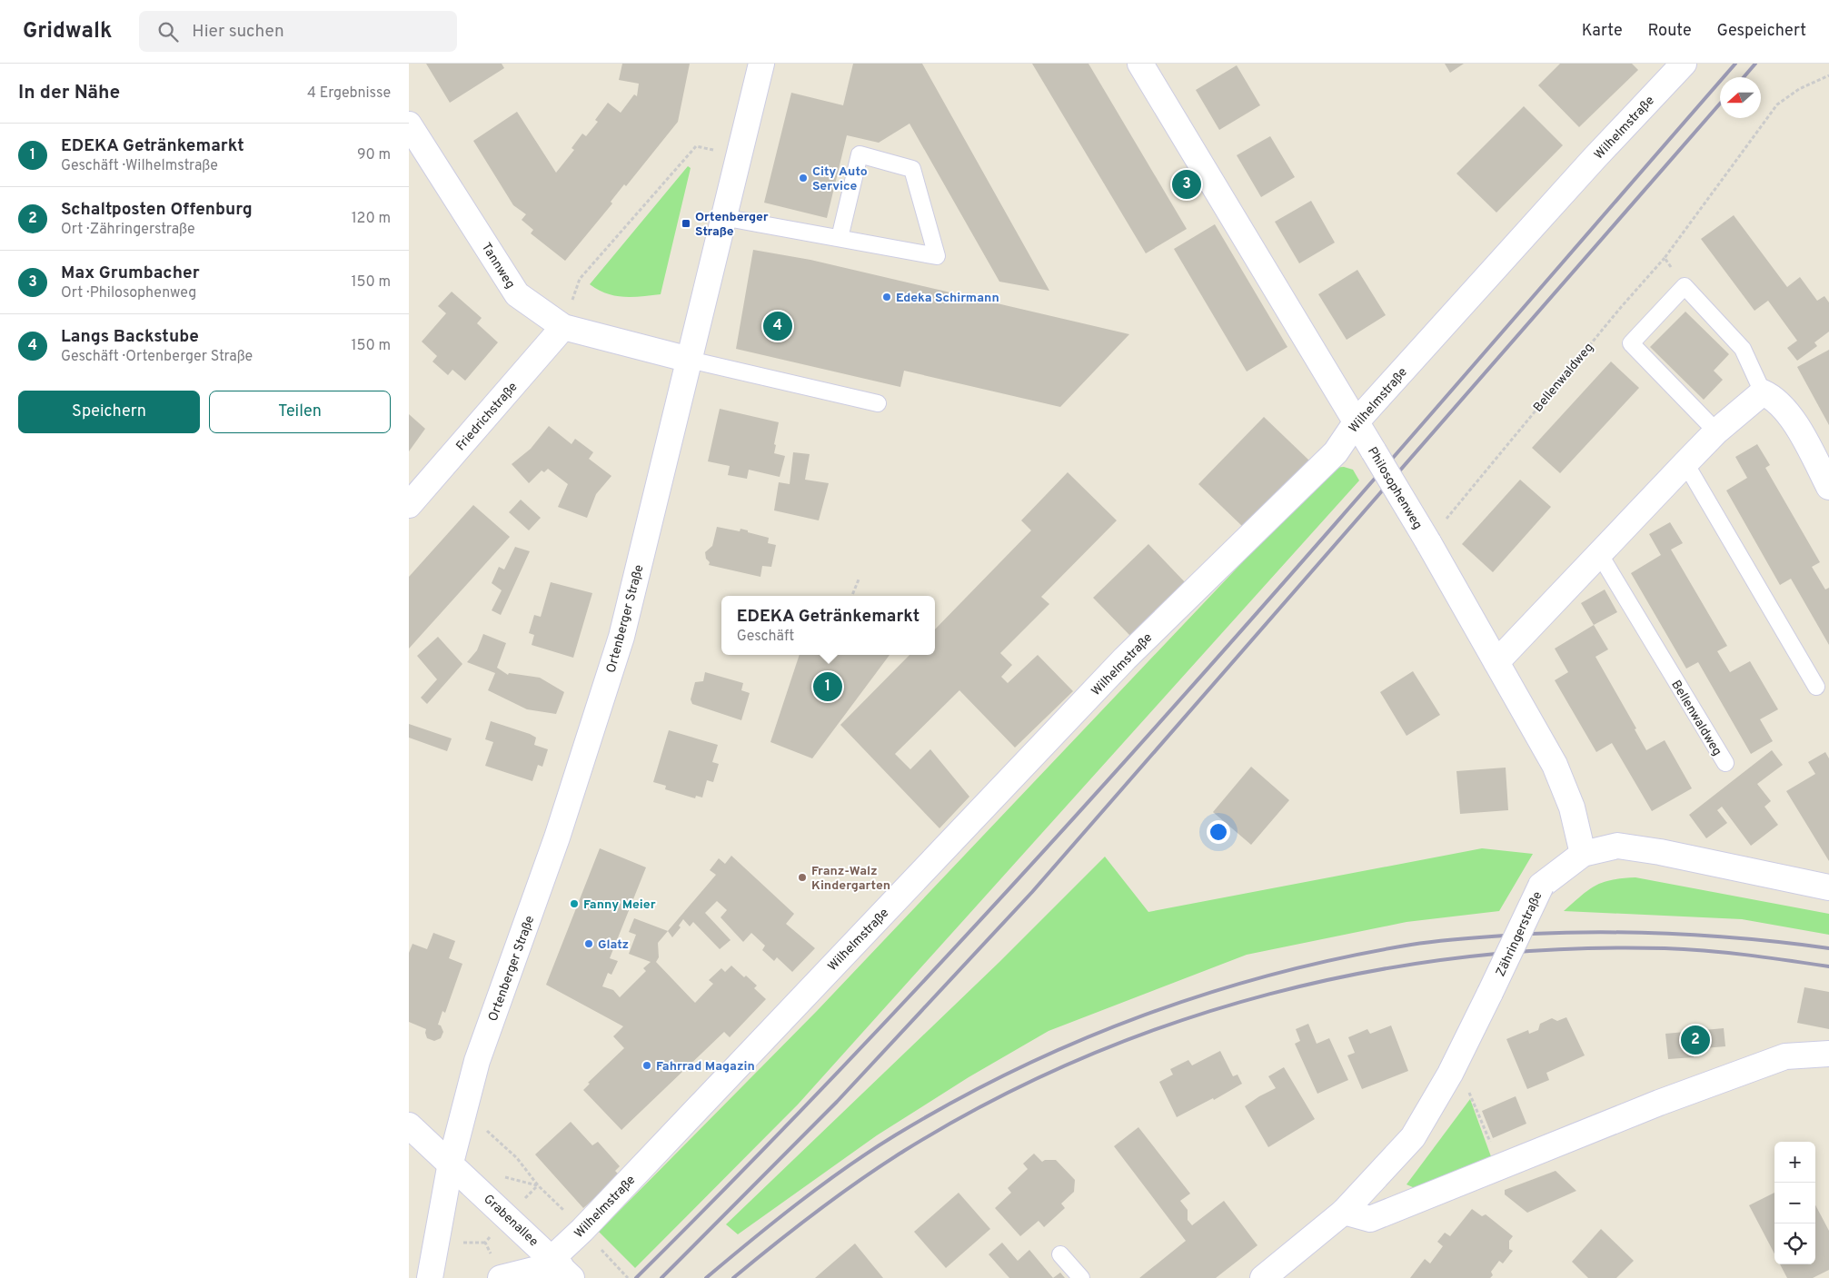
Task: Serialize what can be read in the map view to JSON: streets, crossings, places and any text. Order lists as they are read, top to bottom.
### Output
{
  "streets": {
    "street": [
      "Wilhelmstraße",
      "Tannweg",
      "Friedrichstraße",
      "Philosophenweg",
      "Ortenberger Straße",
      "Zähringerstraße",
      "Grabenallee"
    ],
    "lane": ["Bellenwaldweg"]
  },
  "crossings": [
    ["Wilhelmstraße", "Philosophenweg"],
    ["Wilhelmstraße", "Grabenallee"],
    ["Tannweg", "Friedrichstraße"],
    ["Tannweg", "Ortenberger Straße"],
    ["Philosophenweg", "Zähringerstraße"],
    ["Ortenberger Straße", "Grabenallee"]
  ],
  "places": {
    "other": [
      "City Auto Service",
      "Edeka Schirmann",
      "Franz-Walz Kindergarten",
      "Fanny Meier",
      "Glatz",
      "Fahrrad Magazin"
    ],
    "transit": ["Ortenberger Straße"]
  },
  "north": "left",
  "page": {
    "header": "Gridwalk",
    "search": "Hier suchen",
    "nav": ["Karte", "Route", "Gespeichert"],
    "heading": ["In der Nähe", "4 Ergebnisse"],
    "list": [
      {
        "mark": "1",
        "name": "EDEKA Getränkemarkt",
        "note": "Geschäft · Wilhelmstraße",
        "value": "90 m"
      },
      {
        "mark": "2",
        "name": "Schaltposten Offenburg",
        "note": "Ort · Zähringerstraße",
        "value": "120 m"
      },
      {
        "mark": "3",
        "name": "Max Grumbacher",
        "note": "Ort · Philosophenweg",
        "value": "150 m"
      },
      {
        "mark": "4",
        "name": "Langs Backstube",
        "note": "Geschäft · Ortenberger Straße",
        "value": "150 m"
      }
    ],
    "pins": [
      "3",
      "4",
      "1",
      "2"
    ],
    "buttons": ["Speichern", "Teilen"],
    "popup": ["EDEKA Getränkemarkt", "Geschäft"],
    "map_buttons": ["+", "−"]
  }
}
